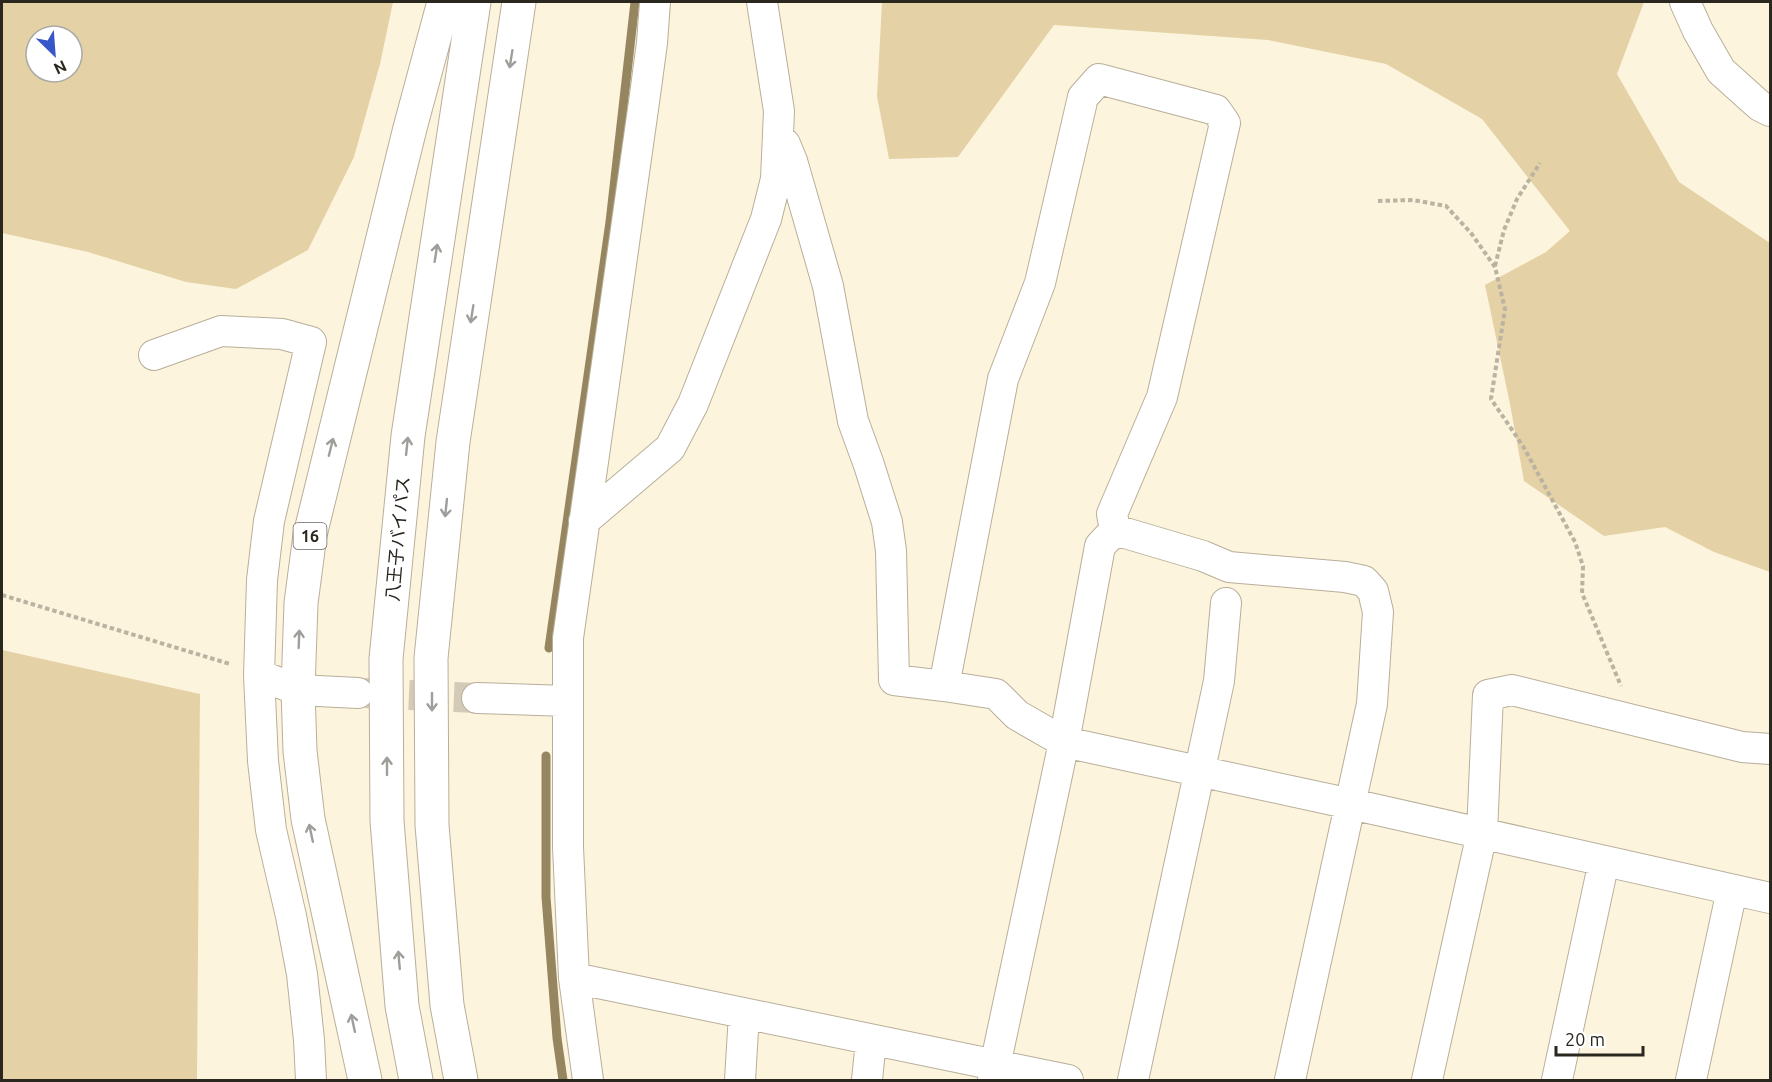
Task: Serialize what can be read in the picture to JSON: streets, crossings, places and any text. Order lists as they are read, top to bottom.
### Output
{
  "streets": {
    "highway": ["16", "八王子バイパス"]
  },
  "scale_bar": "20 m",
  "north": "bottom right"
}
